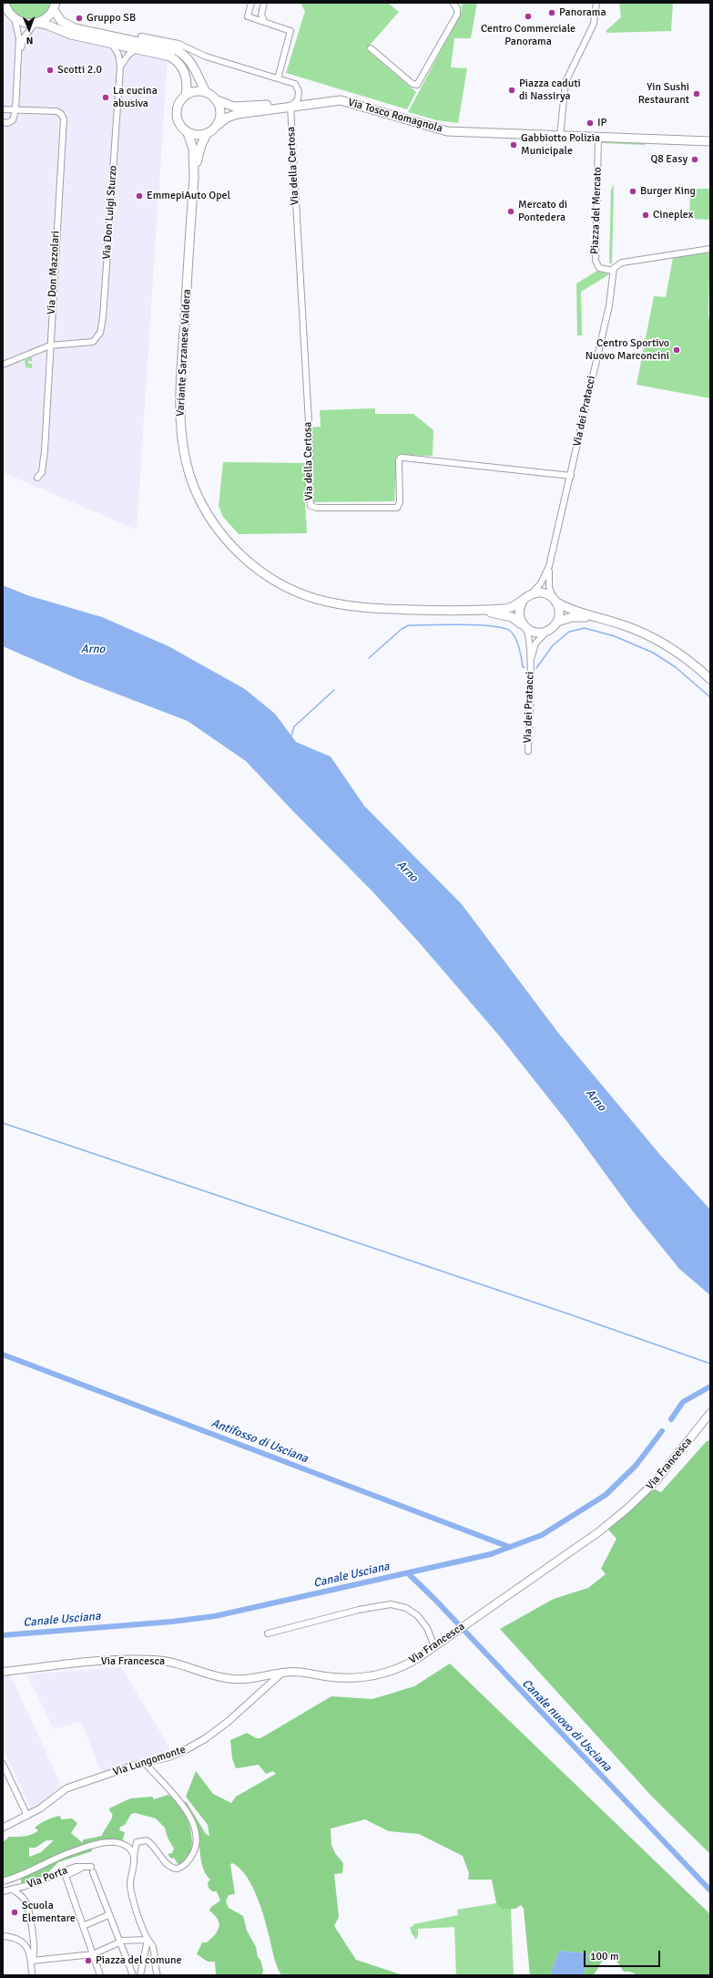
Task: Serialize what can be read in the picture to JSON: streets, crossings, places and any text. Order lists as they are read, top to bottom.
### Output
{
  "streets": {
    "main road": ["Via Tosco Romagnola", "Variante Sarzanese Valdera", "Via Francesca"],
    "street": [
      "Via della Certosa",
      "Piazza del Mercato",
      "Via Don Luigi Sturzo",
      "Via Don Mazzolari",
      "Via dei Pratacci",
      "Via Lungomonte",
      "Via Porta"
    ]
  },
  "crossings": [
    ["Via Tosco Romagnola", "Via della Certosa"],
    ["Via Tosco Romagnola", "Piazza del Mercato"],
    ["Via della Certosa", "Via dei Pratacci"],
    ["Piazza del Mercato", "Via dei Pratacci"],
    ["Via Don Luigi Sturzo", "Via Don Mazzolari"],
    ["Variante Sarzanese Valdera", "Via dei Pratacci"],
    ["Via Francesca", "Via Lungomonte"]
  ],
  "water": [
    "Arno",
    "Antifosso di Usciana",
    "Canale Usciana",
    "Canale nuovo di Usciana"
  ],
  "places": [
    "Panorama",
    "Centro Commerciale Panorama",
    "Gruppo SB",
    "Scotti 2.0",
    "Piazza caduti di Nassirya",
    "Yin Sushi Restaurant",
    "La cucina abusiva",
    "IP",
    "Gabbiotto Polizia Municipale",
    "Q8 Easy",
    "Burger King",
    "EmmepiAuto Opel",
    "Mercato di Pontedera",
    "Cineplex",
    "Centro Sportivo Nuovo Marconcini",
    "Scuola Elementare",
    "Piazza del comune"
  ],
  "scale_bar": "100 m",
  "north": "bottom"
}
